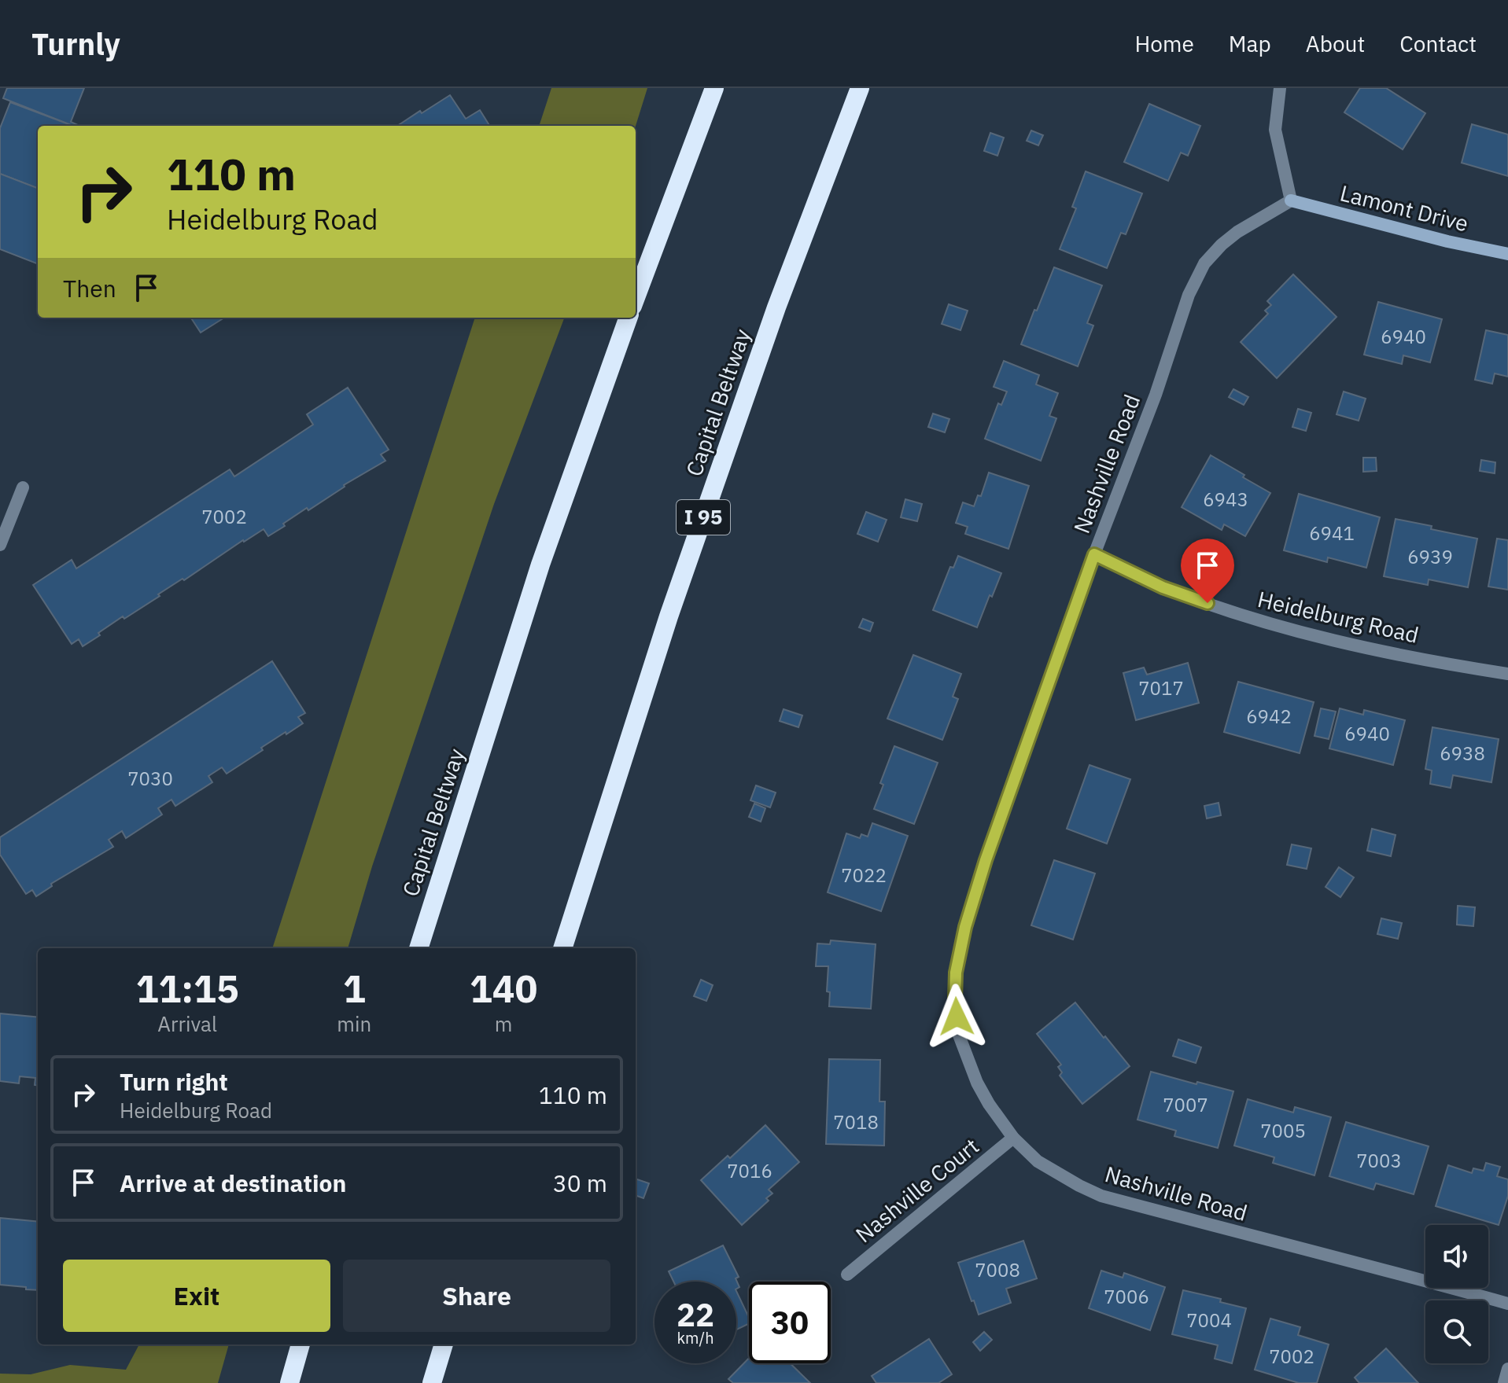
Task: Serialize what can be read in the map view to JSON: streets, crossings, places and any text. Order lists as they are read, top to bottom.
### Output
{
  "streets": {
    "highway": ["Capital Beltway", "I 95"],
    "street": [
      "Lamont Drive",
      "Nashville Road",
      "Heidelburg Road",
      "Nashville Court"
    ]
  },
  "crossings": [
    ["Lamont Drive", "Nashville Road"],
    ["Nashville Road", "Heidelburg Road"],
    ["Nashville Road", "Nashville Court"]
  ],
  "house_numbers": [
    "6940",
    "6943",
    "7002",
    "6941",
    "6939",
    "7017",
    "6942",
    "6940",
    "6938",
    "7030",
    "7022",
    "7007",
    "7018",
    "7005",
    "7003",
    "7016",
    "7008",
    "7006",
    "7004",
    "7002"
  ],
  "page": {
    "header": "Turnly",
    "nav": [
      "Home",
      "Map",
      "About",
      "Contact"
    ],
    "turn": ["110 m", "Heidelburg Road"],
    "then": "Then",
    "eta": [
      "11:15",
      "Arrival",
      "1",
      "min",
      "140",
      "m"
    ],
    "list": [
      {
        "name": "Turn right",
        "note": "Heidelburg Road",
        "value": "110 m"
      },
      {
        "name": "Arrive at destination",
        "value": "30 m"
      }
    ],
    "buttons": ["Exit", "Share"],
    "speed": "22 km/h",
    "limit": "30"
  }
}
